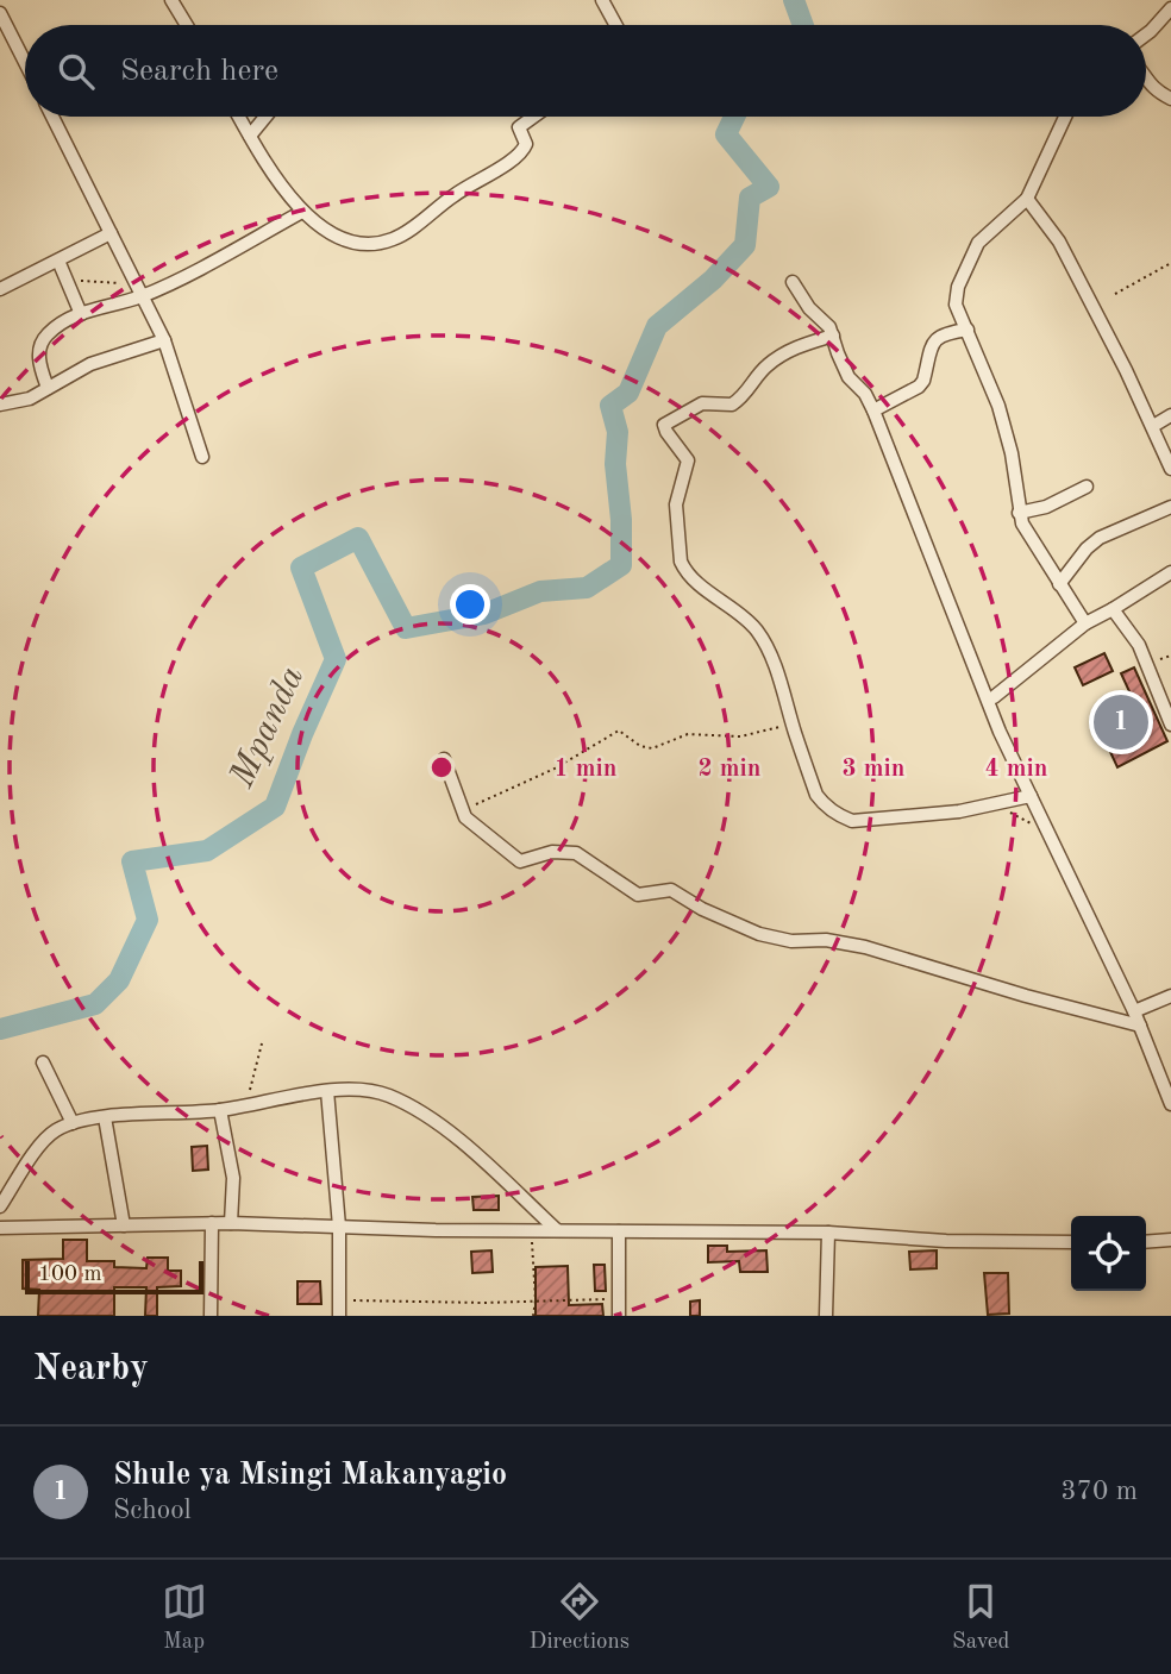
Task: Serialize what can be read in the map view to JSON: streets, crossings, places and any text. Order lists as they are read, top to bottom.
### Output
{
  "water": ["Mpanda"],
  "scale_bar": "100 m",
  "page": {
    "search": "Search here",
    "pins": "1",
    "scale": "100 m",
    "heading": "Nearby",
    "list": [
      {
        "mark": "1",
        "name": "Shule ya Msingi Makanyagio",
        "note": "School",
        "value": "370 m"
      }
    ],
    "nav": ["Map", "Directions", "Saved"]
  },
  "rings": [
    "1 min",
    "2 min",
    "3 min",
    "4 min"
  ]
}
